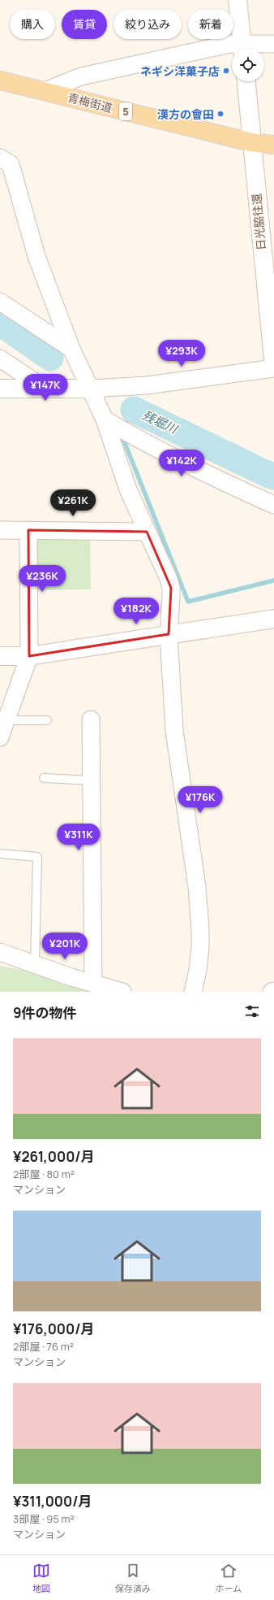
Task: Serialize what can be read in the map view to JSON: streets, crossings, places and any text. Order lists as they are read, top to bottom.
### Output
{
  "streets": {
    "main road": ["青梅街道", "5"],
    "street": ["日光脇往還"]
  },
  "crossings": [
    ["青梅街道", "日光脇往還"]
  ],
  "water": ["残堀川"],
  "places": ["ネギシ洋菓子店", "漢方の會田"],
  "page": {
    "chip": [
      "購入",
      "賃貸",
      "絞り込み",
      "新着"
    ],
    "price": [
      "¥293K",
      "¥147K",
      "¥142K",
      "¥261K",
      "¥236K",
      "¥182K",
      "¥176K",
      "¥311K",
      "¥201K"
    ],
    "heading": "9件の物件",
    "list": [
      {
        "name": "¥261,000/月",
        "note": "2部屋 · 80 m² · マンション"
      },
      {
        "name": "¥176,000/月",
        "note": "2部屋 · 76 m² · マンション"
      },
      {
        "name": "¥311,000/月",
        "note": "3部屋 · 95 m² · マンション"
      }
    ],
    "tabs": ["地図", "保存済み", "ホーム"]
  }
}
